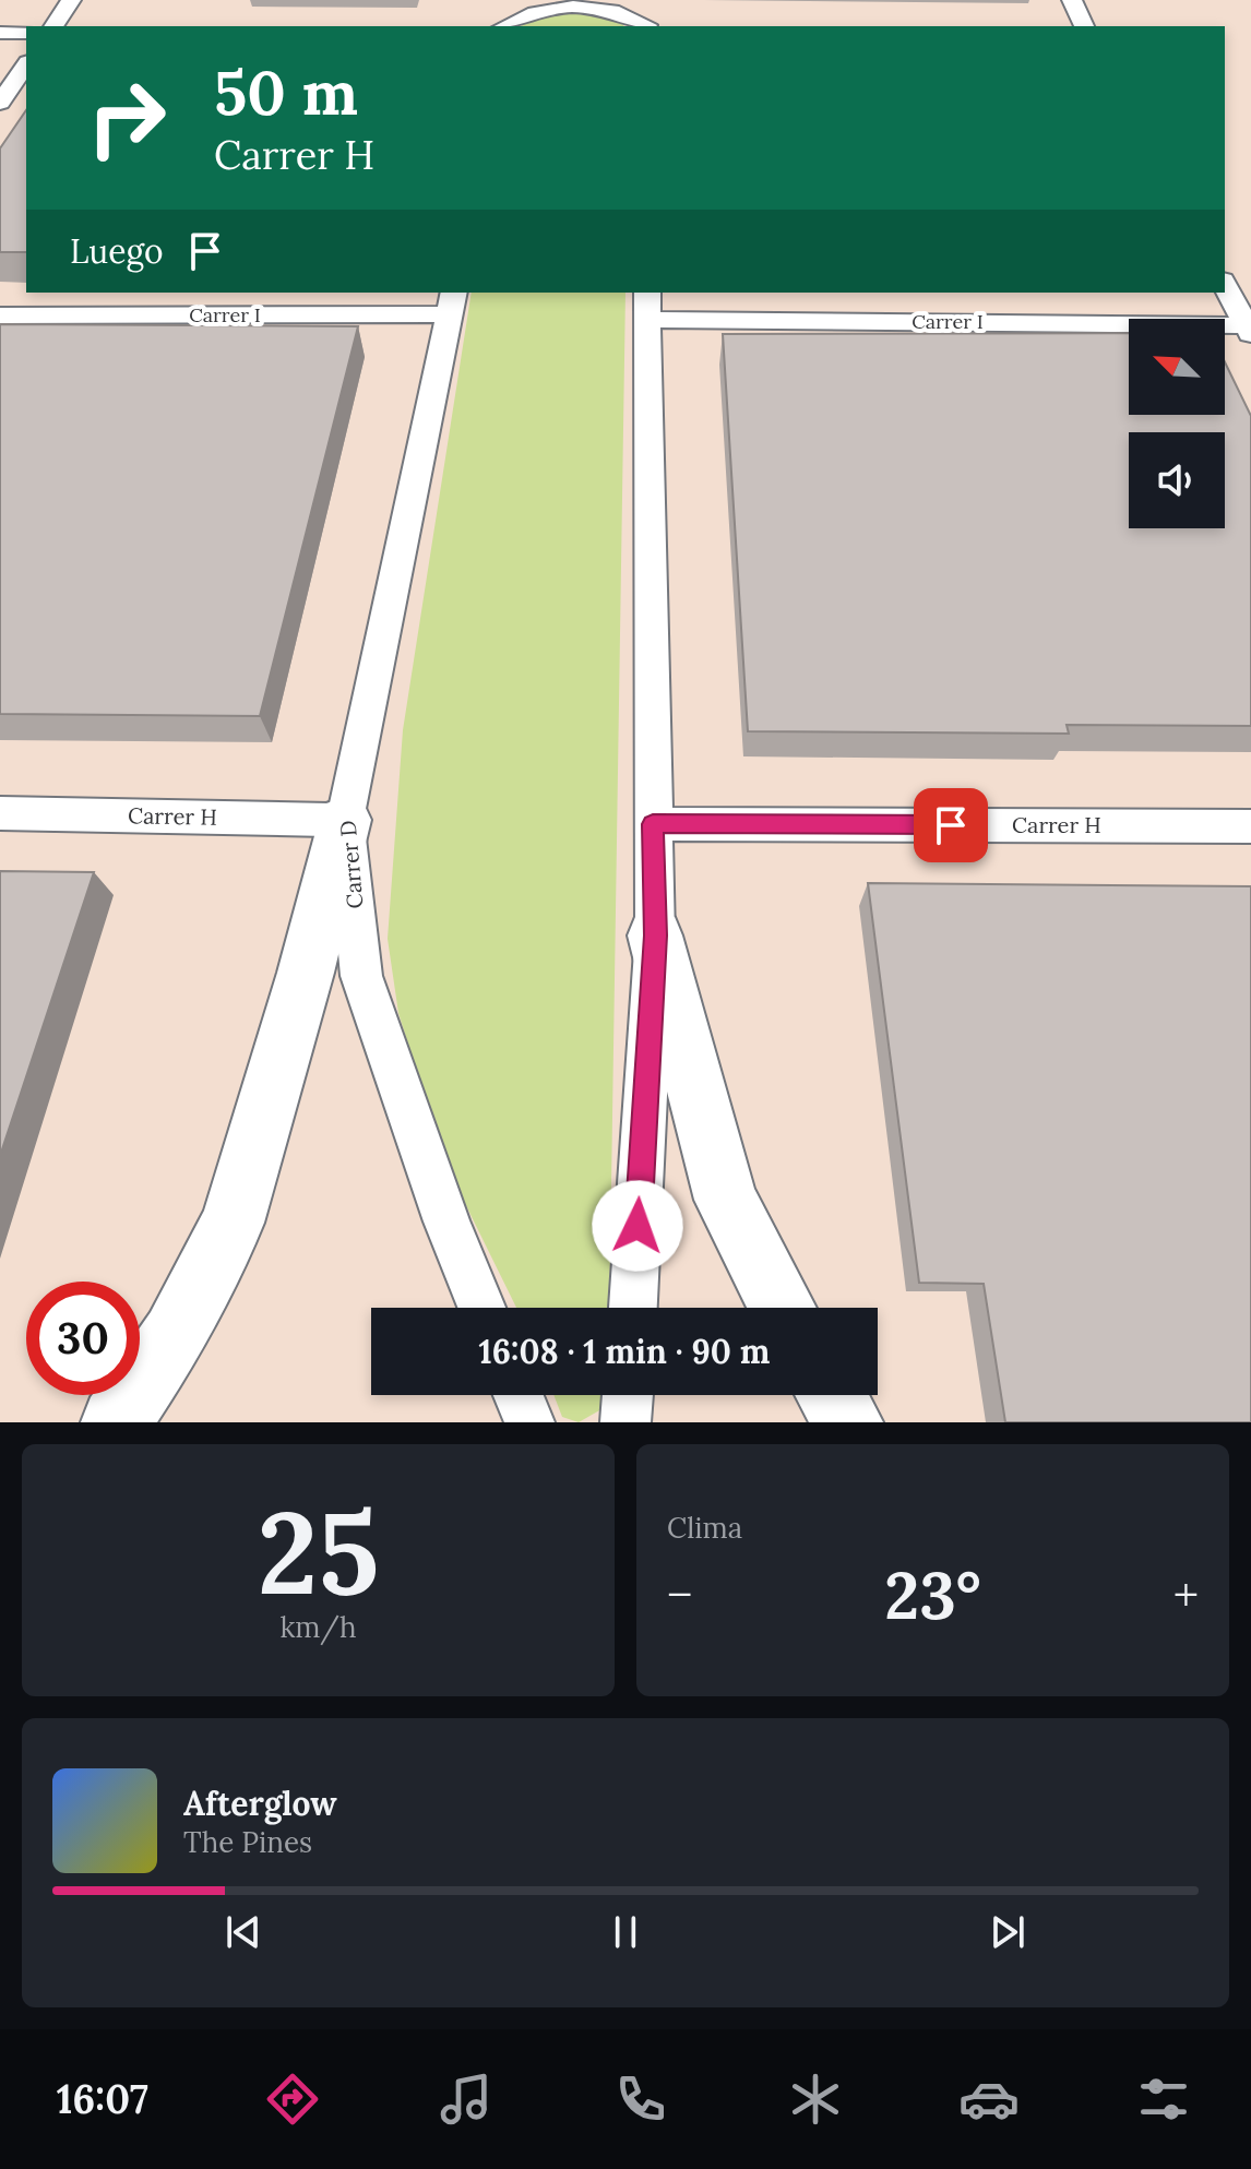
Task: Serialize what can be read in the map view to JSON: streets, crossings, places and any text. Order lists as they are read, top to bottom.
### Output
{
  "streets": {
    "street": ["Carrer I", "Carrer H", "Carrer D"]
  },
  "crossings": [
    ["Carrer I", "Carrer D"],
    ["Carrer H", "Carrer D"]
  ],
  "north": "top left",
  "page": {
    "turn": ["50 m", "Carrer H"],
    "then": "Luego",
    "limit": "30",
    "trip": "16:08 · 1 min · 90 m",
    "tile": [
      ["25", "km/h"],
      "Clima"
    ],
    "heat": ["−", "23°", "+"],
    "song": ["Afterglow", "The Pines"],
    "tabs": "16:07"
  }
}
